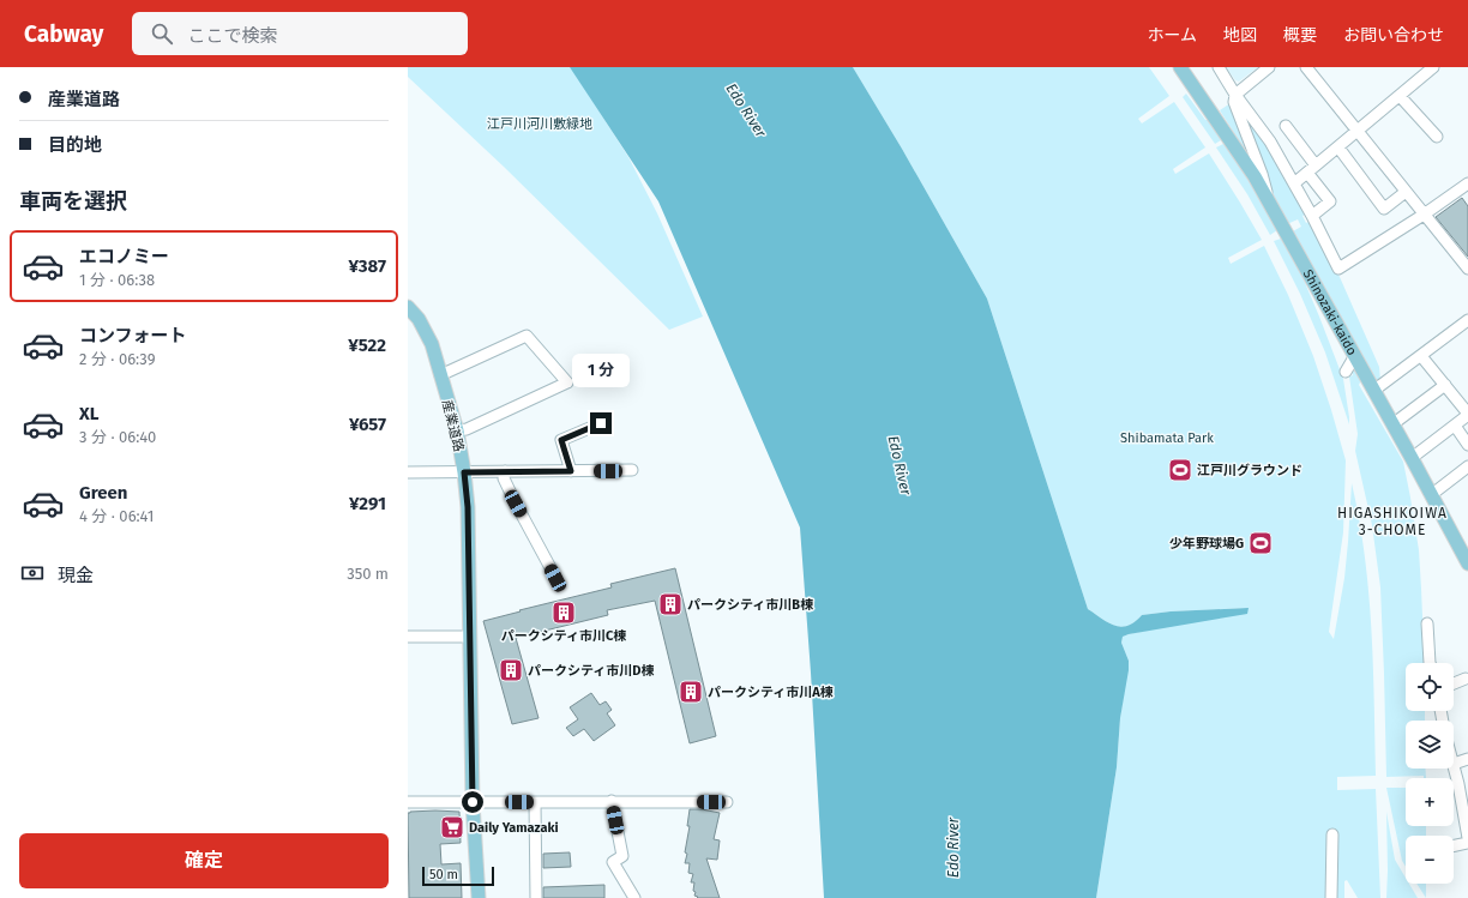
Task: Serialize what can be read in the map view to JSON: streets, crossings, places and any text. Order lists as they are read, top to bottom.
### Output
{
  "streets": {
    "main road": ["Shinozaki-kaido", "産業道路"]
  },
  "districts": ["HIGASHIKOIWA 3-CHOME"],
  "water": ["Edo River"],
  "parks": ["江戸川河川敷緑地", "Shibamata Park"],
  "places": {
    "sports": ["江戸川グラウンド", "少年野球場G"],
    "building": [
      "パークシティ市川B棟",
      "パークシティ市川C棟",
      "パークシティ市川D棟",
      "パークシティ市川A棟"
    ],
    "supermarket": ["Daily Yamazaki"]
  },
  "scale_bar": "50 m",
  "page": {
    "header": "Cabway",
    "search": "ここで検索",
    "nav": [
      "ホーム",
      "地図",
      "概要",
      "お問い合わせ"
    ],
    "banner": ["産業道路", "目的地"],
    "heading": "車両を選択",
    "list": [
      {
        "name": "エコノミー",
        "note": "1 分 · 06:38",
        "value": "¥387"
      },
      {
        "name": "コンフォート",
        "note": "2 分 · 06:39",
        "value": "¥522"
      },
      {
        "name": "XL",
        "note": "3 分 · 06:40",
        "value": "¥657"
      },
      {
        "name": "Green",
        "note": "4 分 · 06:41",
        "value": "¥291"
      }
    ],
    "bubble": "1 分",
    "pay": ["現金", "350 m"],
    "map_buttons": ["+", "−"],
    "buttons": "確定",
    "scale": "50 m"
  }
}
